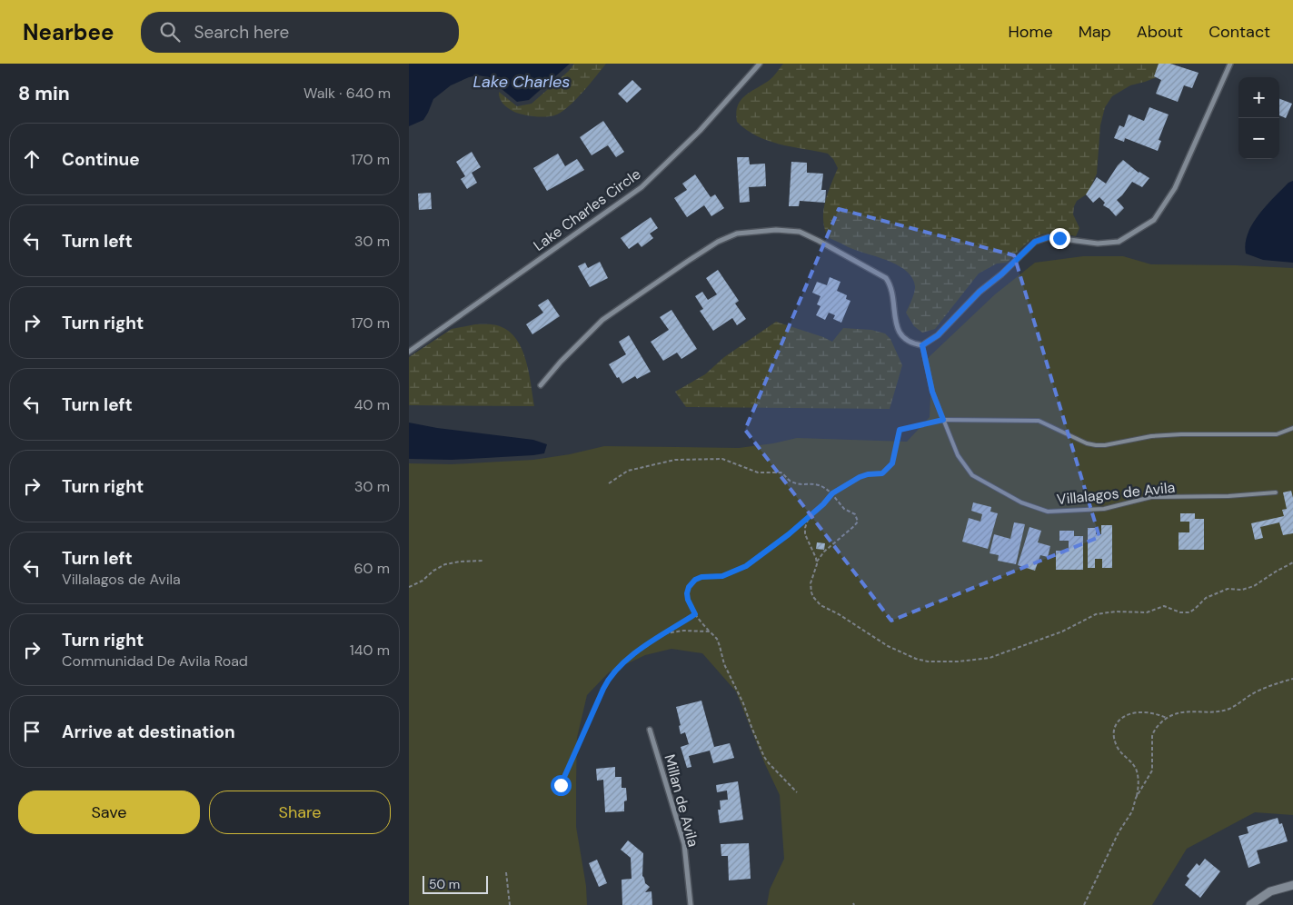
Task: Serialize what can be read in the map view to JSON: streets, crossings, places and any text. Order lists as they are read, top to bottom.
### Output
{
  "streets": {
    "street": ["Lake Charles Circle", "Millan de Avila"],
    "lane": ["Villalagos de Avila"]
  },
  "water": ["Lake Charles"],
  "scale_bar": "50 m",
  "page": {
    "header": "Nearbee",
    "search": "Search here",
    "nav": [
      "Home",
      "Map",
      "About",
      "Contact"
    ],
    "heading": ["8 min", "Walk · 640 m"],
    "map_buttons": ["+", "−"],
    "list": [
      ["Continue", "170 m"],
      ["Turn left", "30 m"],
      ["Turn right", "170 m"],
      ["Turn left", "40 m"],
      ["Turn right", "30 m"],
      ["Turn left", "Villalagos de Avila", "60 m"],
      ["Turn right", "Communidad De Avila Road", "140 m"],
      "Arrive at destination"
    ],
    "buttons": ["Save", "Share"],
    "scale": "50 m"
  }
}
